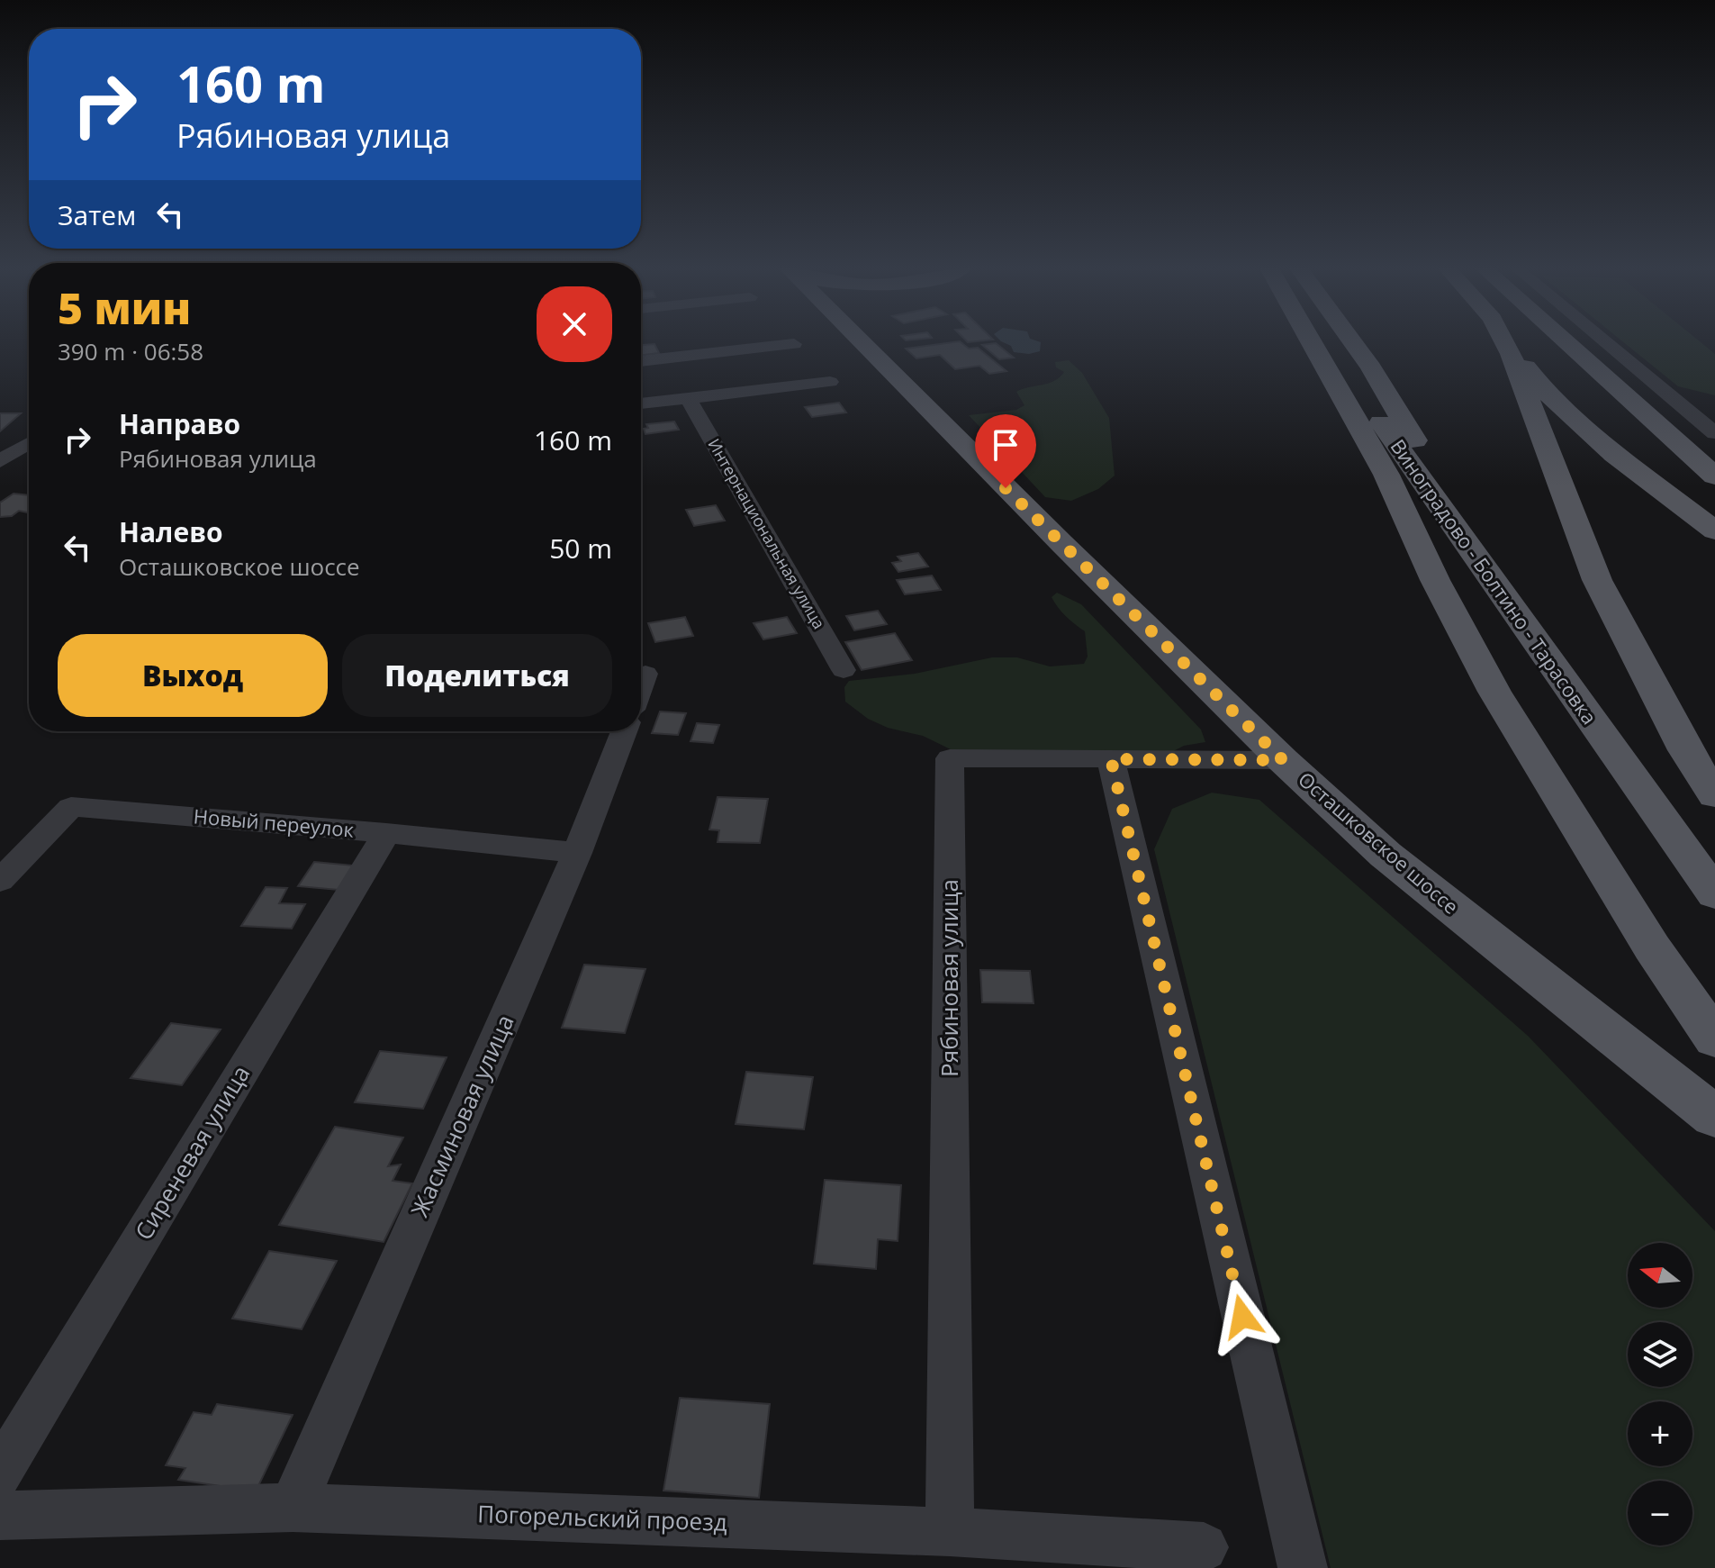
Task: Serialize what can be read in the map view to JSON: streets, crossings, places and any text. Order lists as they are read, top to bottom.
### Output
{
  "streets": {
    "main road": ["Виноградово - Болтино - Тарасовка", "Осташковское шоссе"],
    "street": [
      "Интернациональная улица",
      "Новый переулок",
      "Рябиновая улица",
      "Жасминовая улица",
      "Сиреневая улица",
      "Погорельский проезд"
    ]
  },
  "crossings": [
    ["Новый переулок", "Жасминовая улица"],
    ["Новый переулок", "Сиреневая улица"],
    ["Осташковское шоссе", "Рябиновая улица"],
    ["Рябиновая улица", "Погорельский проезд"],
    ["Жасминовая улица", "Погорельский проезд"]
  ],
  "north": "left",
  "page": {
    "turn": ["160 m", "Рябиновая улица"],
    "then": "Затем",
    "heading": ["5 мин", "390 m · 06:58"],
    "list": [
      {
        "name": "Направо",
        "note": "Рябиновая улица",
        "value": "160 m"
      },
      {
        "name": "Налево",
        "note": "Осташковское шоссе",
        "value": "50 m"
      }
    ],
    "buttons": ["Выход", "Поделиться"],
    "map_buttons": ["+", "−"]
  }
}
